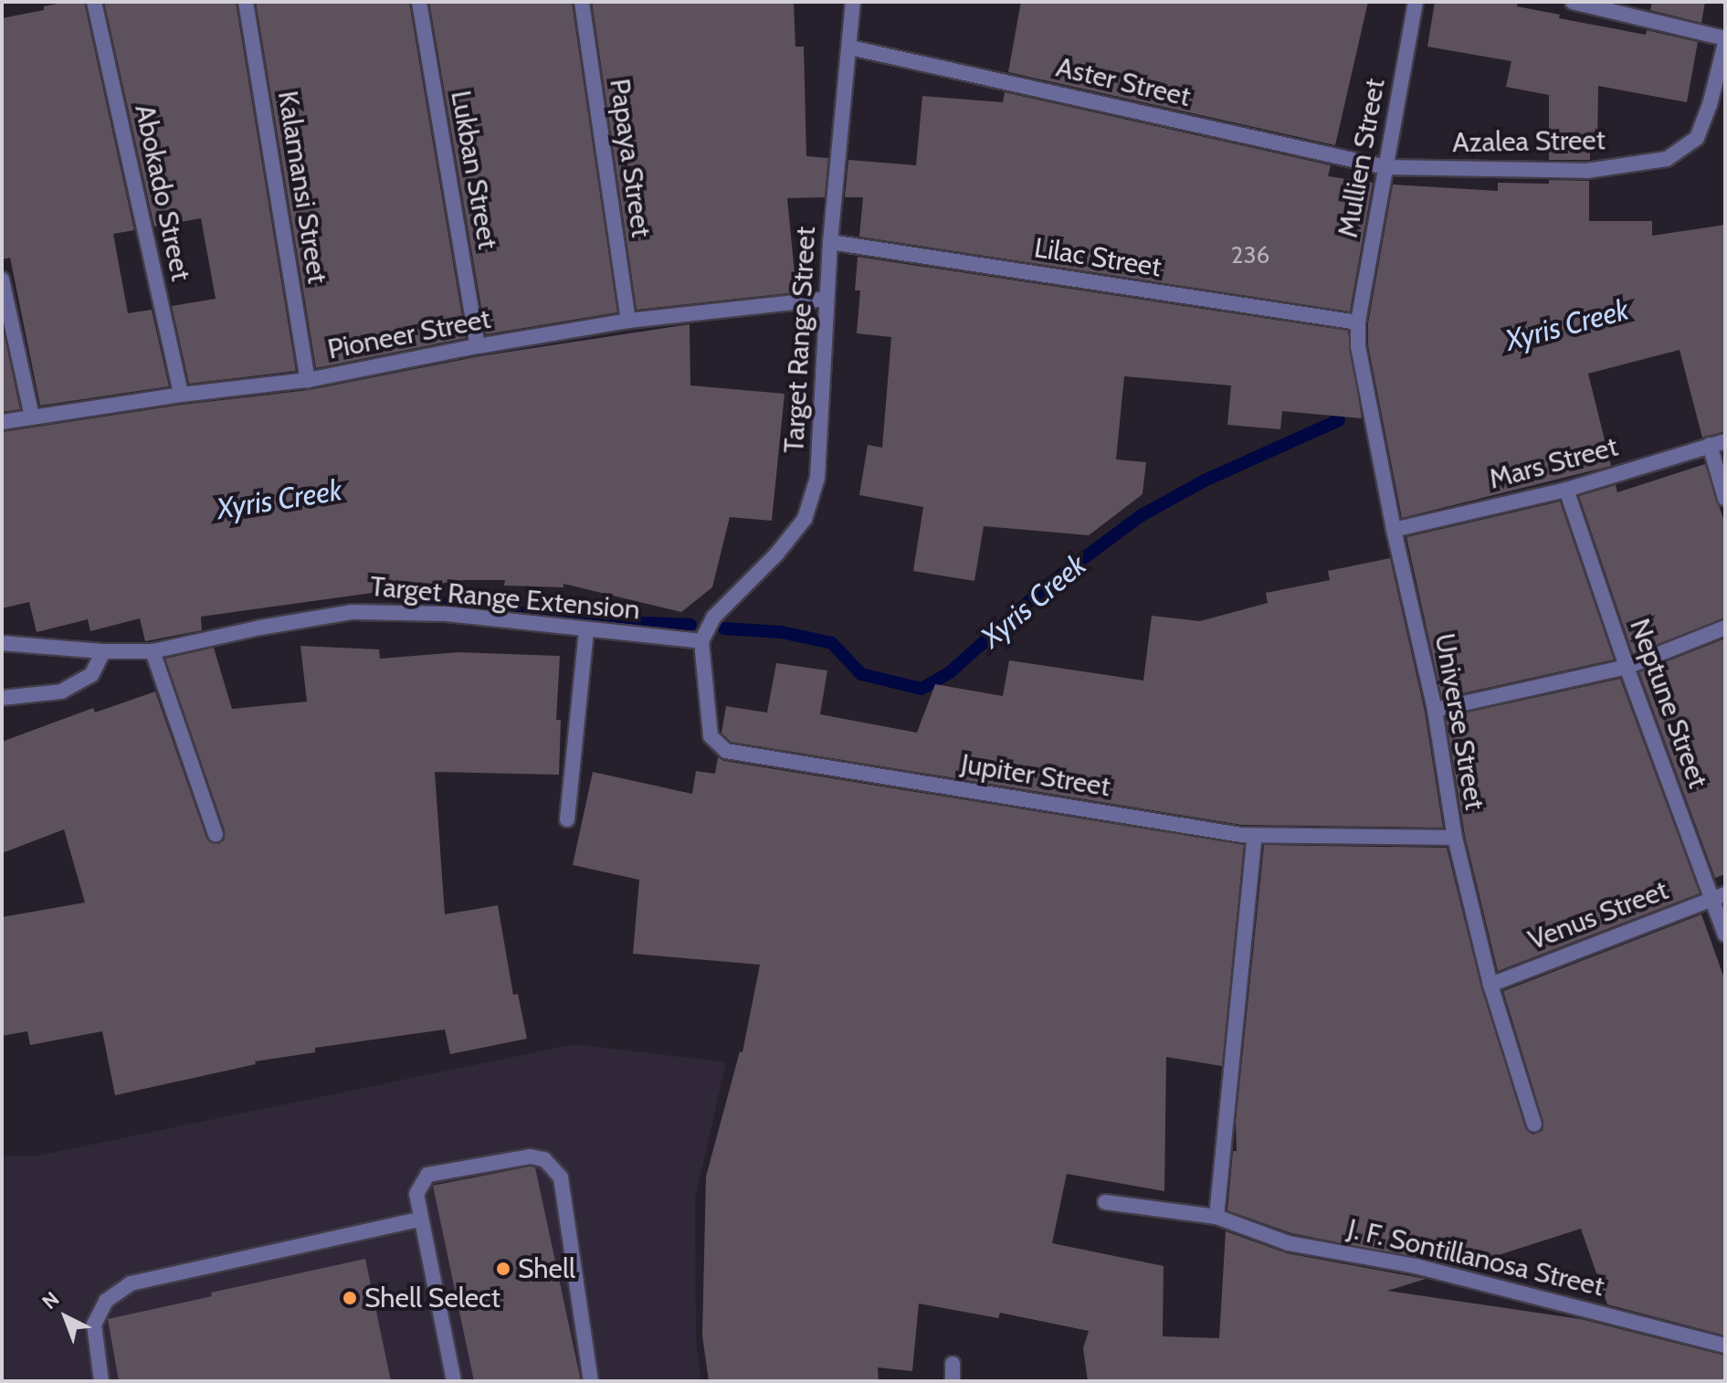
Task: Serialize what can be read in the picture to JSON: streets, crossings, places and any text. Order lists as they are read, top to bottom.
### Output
{
  "streets": {
    "street": [
      "Aster Street",
      "Azalea Street",
      "Papaya Street",
      "Mullien Street",
      "Lukban Street",
      "Kalamansi Street",
      "Abokado Street",
      "Lilac Street",
      "Pioneer Street",
      "Target Range Street",
      "Mars Street",
      "Target Range Extension",
      "Neptune Street",
      "Universe Street",
      "Jupiter Street",
      "Venus Street",
      "J. F. Sontillanosa Street"
    ]
  },
  "crossings": [
    ["Aster Street", "Azalea Street"],
    ["Aster Street", "Mullien Street"],
    ["Aster Street", "Target Range Street"],
    ["Azalea Street", "Mullien Street"],
    ["Papaya Street", "Pioneer Street"],
    ["Mullien Street", "Lilac Street"],
    ["Mullien Street", "Universe Street"],
    ["Lukban Street", "Pioneer Street"],
    ["Kalamansi Street", "Pioneer Street"],
    ["Abokado Street", "Pioneer Street"],
    ["Lilac Street", "Target Range Street"],
    ["Lilac Street", "Universe Street"],
    ["Pioneer Street", "Target Range Street"],
    ["Target Range Street", "Target Range Extension"],
    ["Target Range Street", "Jupiter Street"],
    ["Mars Street", "Neptune Street"],
    ["Mars Street", "Universe Street"],
    ["Target Range Extension", "Jupiter Street"],
    ["Neptune Street", "Venus Street"],
    ["Universe Street", "Jupiter Street"],
    ["Universe Street", "Venus Street"]
  ],
  "water": ["Xyris Creek"],
  "places": ["Shell", "Shell Select"],
  "house_numbers": ["236"],
  "north": "top left"
}
